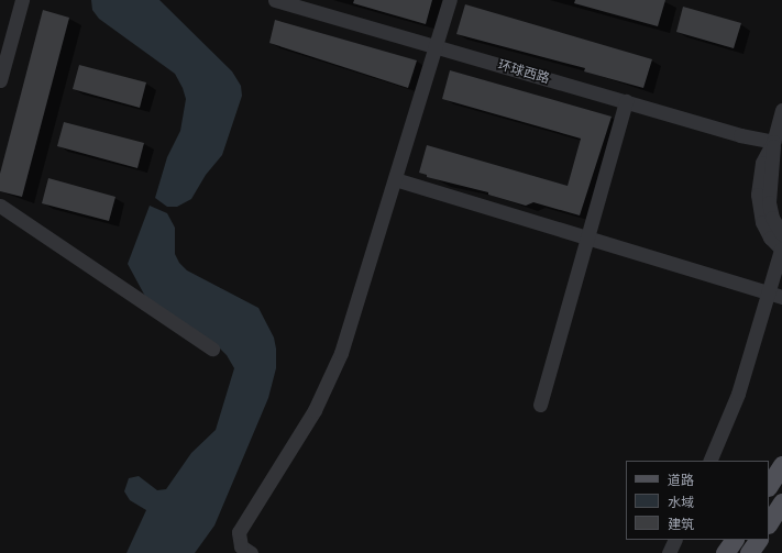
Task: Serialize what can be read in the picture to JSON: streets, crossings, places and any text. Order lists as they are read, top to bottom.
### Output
{
  "streets": {
    "street": ["环球西路"]
  },
  "legend": ["道路", "水域", "建筑"]
}
